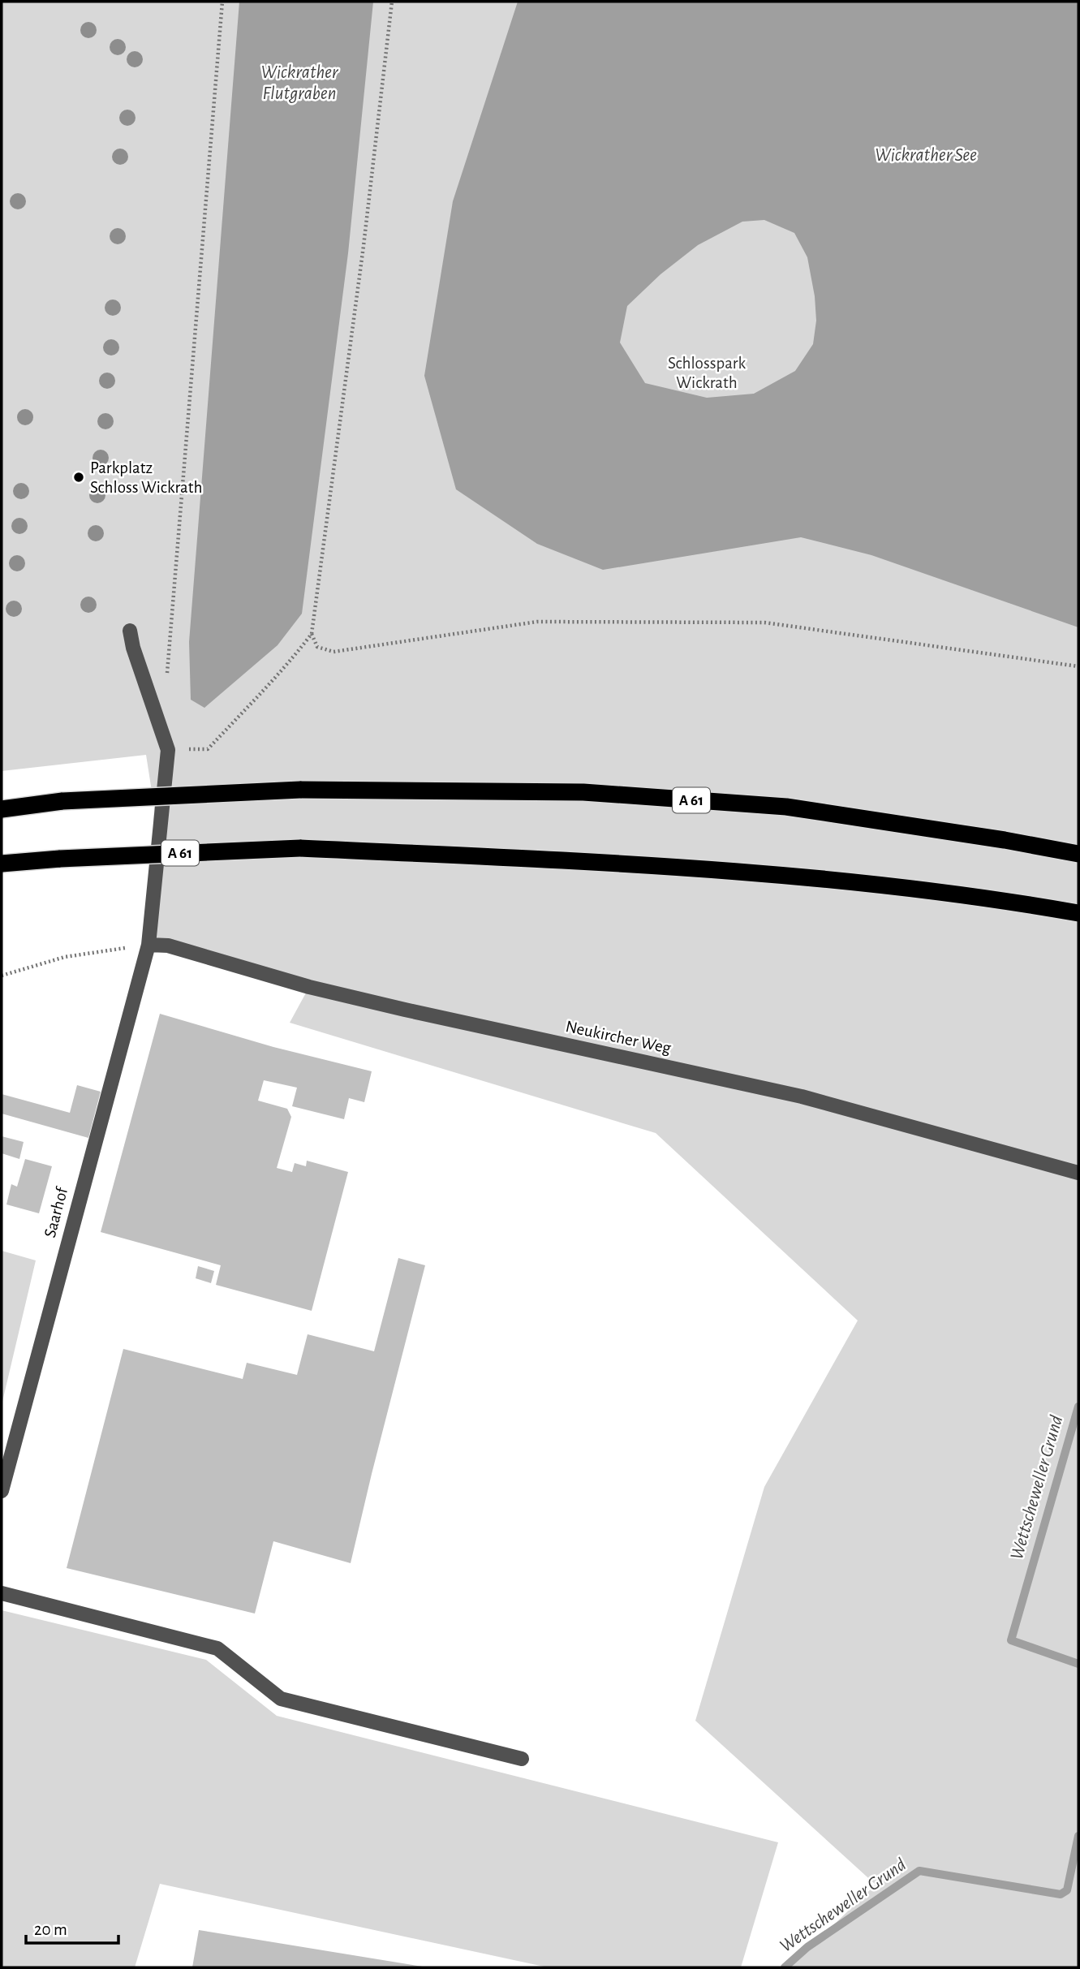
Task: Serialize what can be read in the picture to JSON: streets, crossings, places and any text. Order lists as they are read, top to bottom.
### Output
{
  "streets": {
    "highway": ["A 61"],
    "street": ["Neukircher Weg", "Saarhof"]
  },
  "crossings": [
    ["Neukircher Weg", "Saarhof"]
  ],
  "water": ["Wickrather Flutgraben", "Wickrather See", "Wettscheweller Grund"],
  "parks": ["Schlosspark Wickrath"],
  "places": ["Parkplatz Schloss Wickrath"],
  "scale_bar": "20 m"
}
